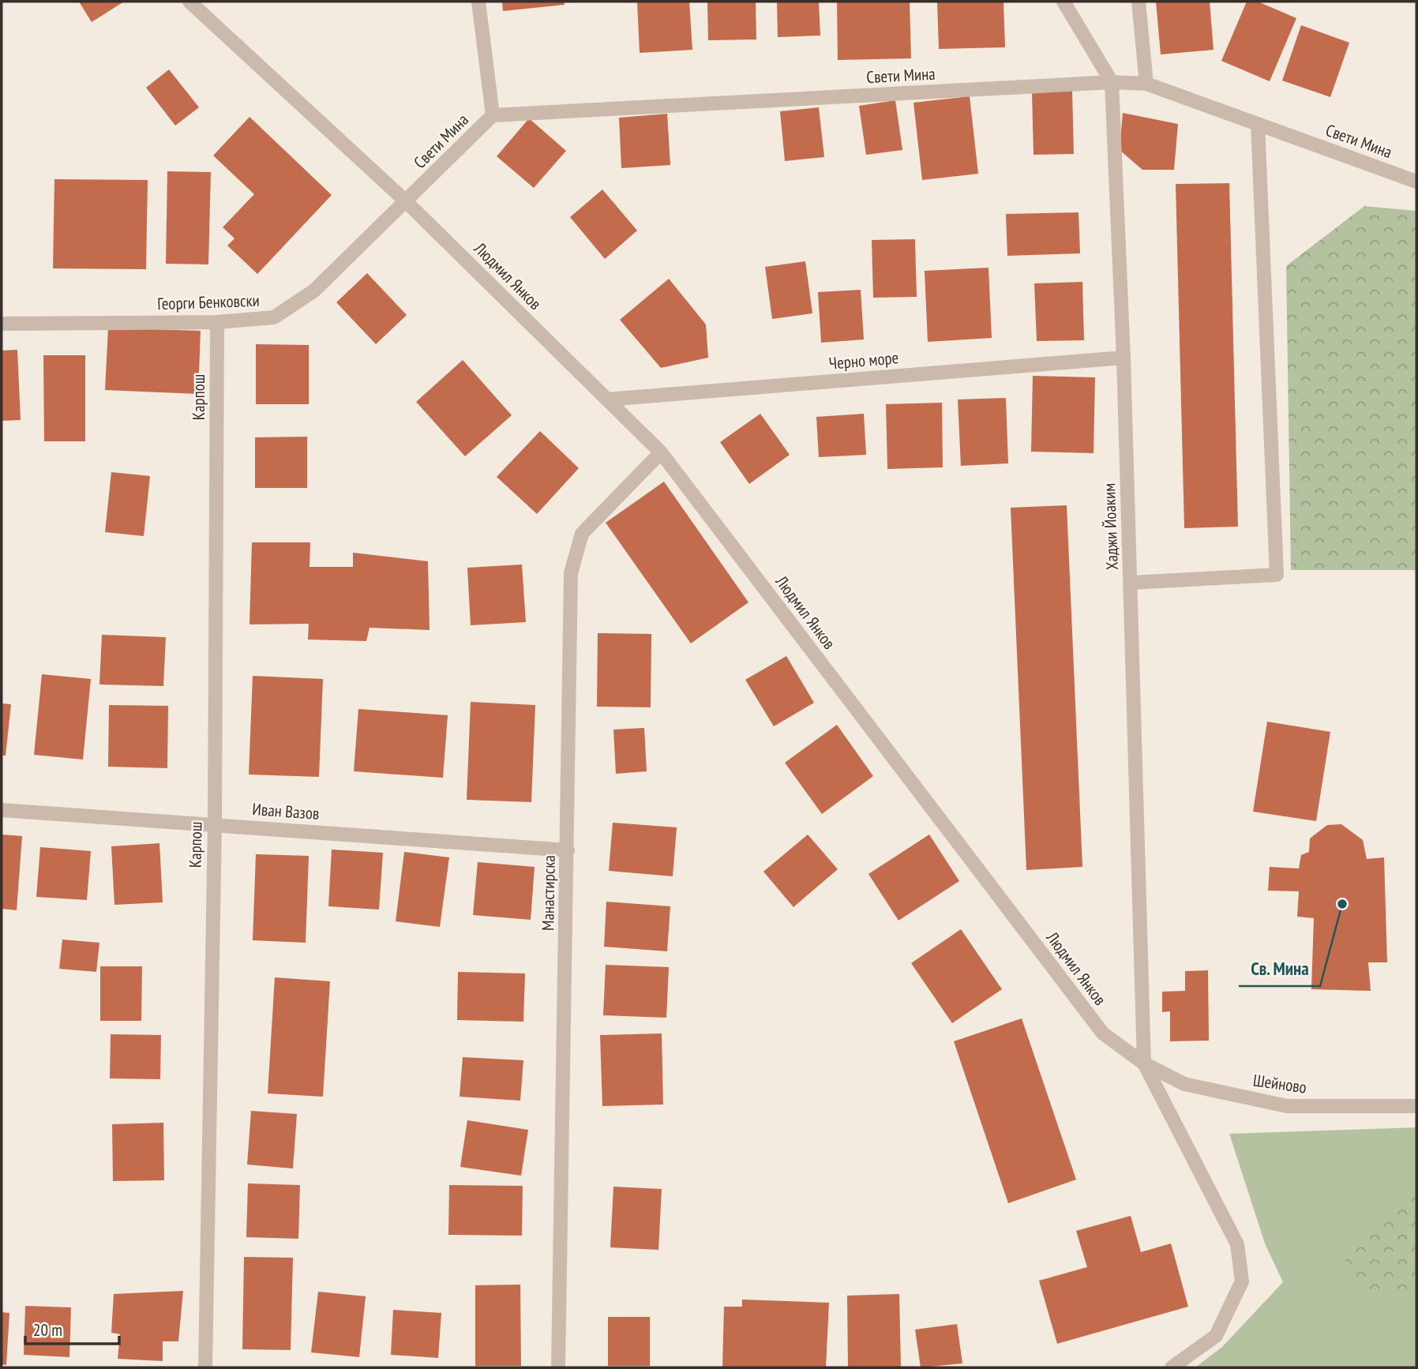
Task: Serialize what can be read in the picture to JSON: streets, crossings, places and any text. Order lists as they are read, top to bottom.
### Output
{
  "streets": {
    "street": [
      "Свети Мина",
      "Людмил Янков",
      "Георги Бенковски",
      "Черно море",
      "Карпош",
      "Хаджи Йоаким",
      "Иван Вазов",
      "Манастирска",
      "Шейново"
    ]
  },
  "crossings": [
    ["Свети Мина", "Людмил Янков"],
    ["Свети Мина", "Георги Бенковски"],
    ["Свети Мина", "Хаджи Йоаким"],
    ["Людмил Янков", "Георги Бенковски"],
    ["Людмил Янков", "Черно море"],
    ["Людмил Янков", "Хаджи Йоаким"],
    ["Людмил Янков", "Манастирска"],
    ["Людмил Янков", "Шейново"],
    ["Георги Бенковски", "Карпош"],
    ["Черно море", "Хаджи Йоаким"],
    ["Карпош", "Иван Вазов"],
    ["Хаджи Йоаким", "Шейново"],
    ["Иван Вазов", "Манастирска"]
  ],
  "places": ["Св. Мина"],
  "scale_bar": "20 m"
}
